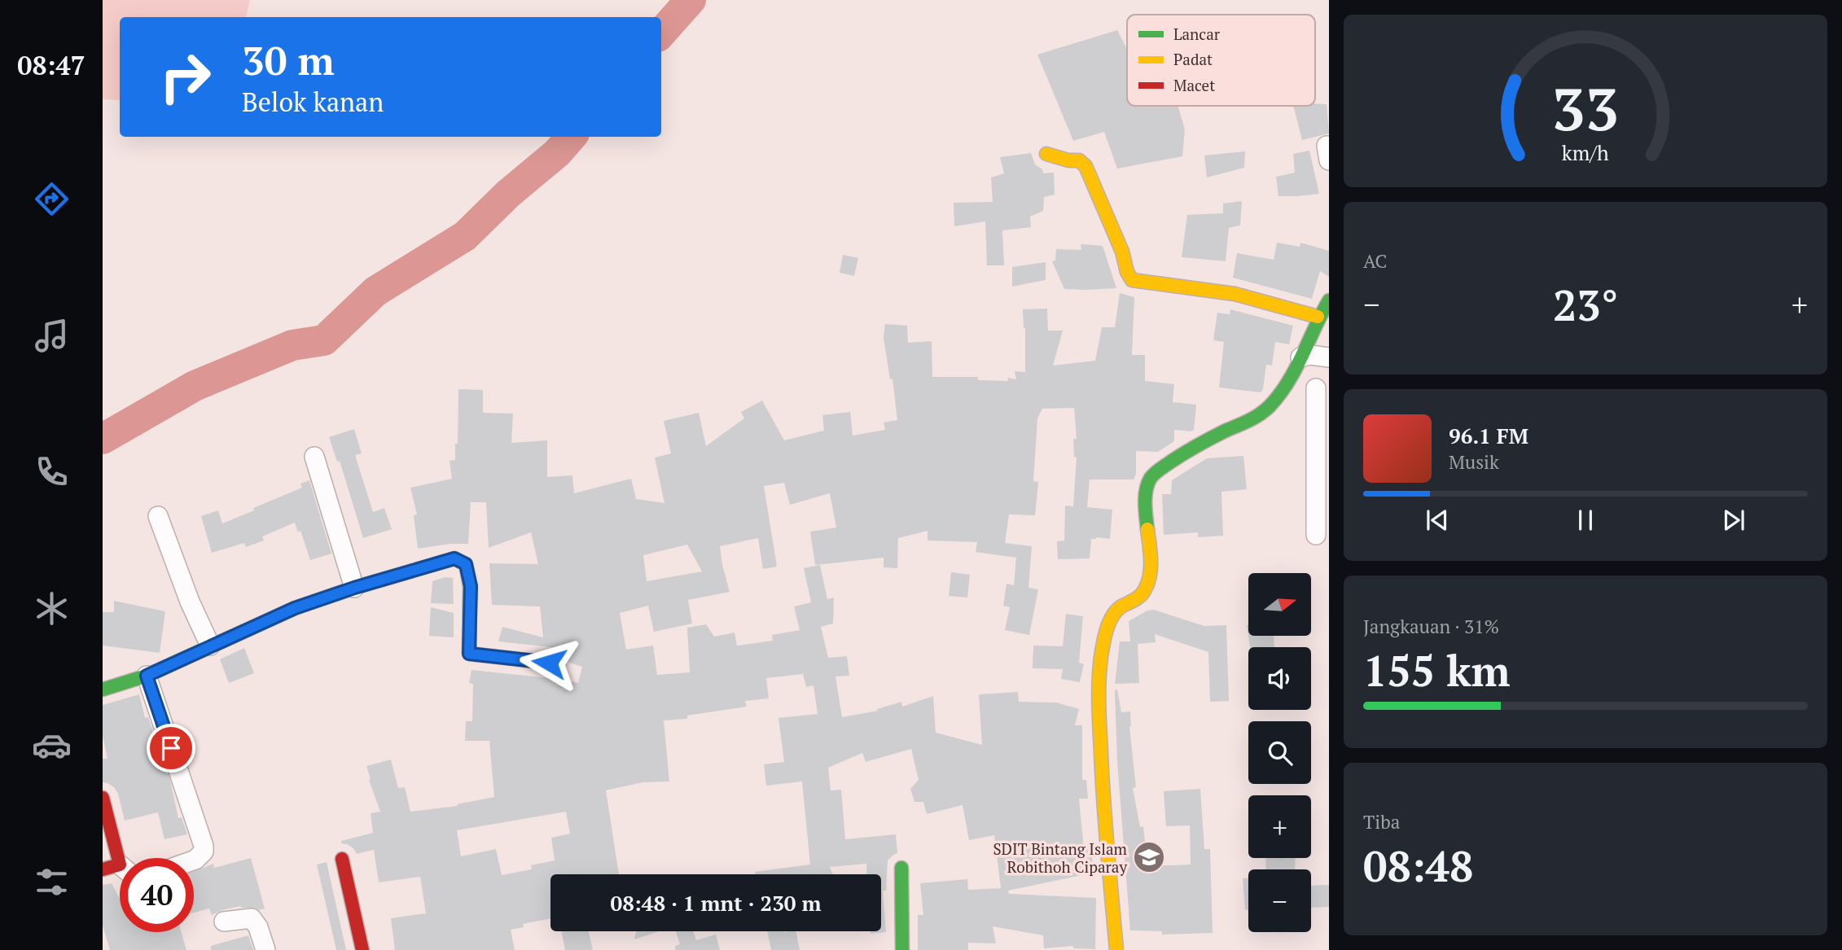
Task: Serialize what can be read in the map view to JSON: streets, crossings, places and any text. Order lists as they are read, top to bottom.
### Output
{
  "places": {
    "school or university": ["SDIT Bintang Islam Robithoh Ciparay"]
  },
  "legend": ["Lancar", "Padat", "Macet"],
  "north": "right",
  "page": {
    "tabs": "08:47",
    "turn": ["30 m", "Belok kanan"],
    "tile": [
      "AC",
      ["Jangkauan · 31%", "155 km"],
      ["Tiba", "08:48"]
    ],
    "heat": ["−", "23°", "+"],
    "song": ["96.1 FM", "Musik"],
    "map_buttons": ["+", "−"],
    "limit": "40",
    "trip": "08:48 · 1 mnt · 230 m",
    "gauge": ["33", "km/h"]
  }
}
